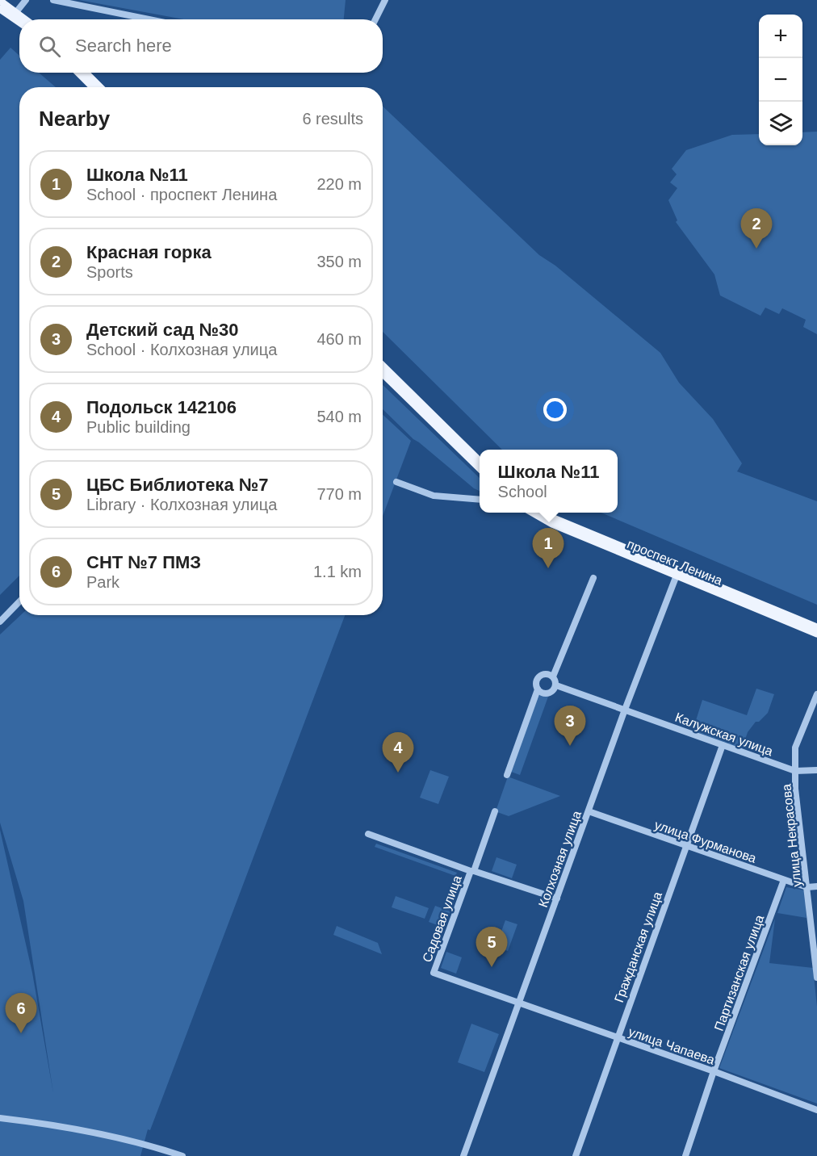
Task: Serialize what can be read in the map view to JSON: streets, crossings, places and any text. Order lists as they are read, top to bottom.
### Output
{
  "streets": {
    "main road": ["проспект Ленина"],
    "street": [
      "Калужская улица",
      "улица Некрасова",
      "улица Фурманова",
      "Колхозная улица",
      "Садовая улица",
      "Гражданская улица",
      "Партизанская улица",
      "улица Чапаева"
    ]
  },
  "crossings": [
    ["проспект Ленина", "Колхозная улица"],
    ["Калужская улица", "улица Некрасова"],
    ["Калужская улица", "Колхозная улица"],
    ["Калужская улица", "Гражданская улица"],
    ["улица Некрасова", "улица Фурманова"],
    ["улица Фурманова", "Колхозная улица"],
    ["улица Фурманова", "Гражданская улица"],
    ["улица Фурманова", "Партизанская улица"],
    ["Колхозная улица", "улица Чапаева"],
    ["Садовая улица", "улица Чапаева"],
    ["Гражданская улица", "улица Чапаева"],
    ["Партизанская улица", "улица Чапаева"]
  ],
  "page": {
    "map_buttons": ["+", "−"],
    "search": "Search here",
    "heading": ["Nearby", "6 results"],
    "list": [
      {
        "mark": "1",
        "name": "Школа №11",
        "note": "School · проспект Ленина",
        "value": "220 m"
      },
      {
        "mark": "2",
        "name": "Красная горка",
        "note": "Sports",
        "value": "350 m"
      },
      {
        "mark": "3",
        "name": "Детский сад №30",
        "note": "School · Колхозная улица",
        "value": "460 m"
      },
      {
        "mark": "4",
        "name": "Подольск 142106",
        "note": "Public building",
        "value": "540 m"
      },
      {
        "mark": "5",
        "name": "ЦБС Библиотека №7",
        "note": "Library · Колхозная улица",
        "value": "770 m"
      },
      {
        "mark": "6",
        "name": "СНТ №7 ПМЗ",
        "note": "Park",
        "value": "1.1 km"
      }
    ],
    "pins": [
      "2",
      "1",
      "3",
      "4",
      "5",
      "6"
    ],
    "popup": ["Школа №11", "School"]
  }
}
